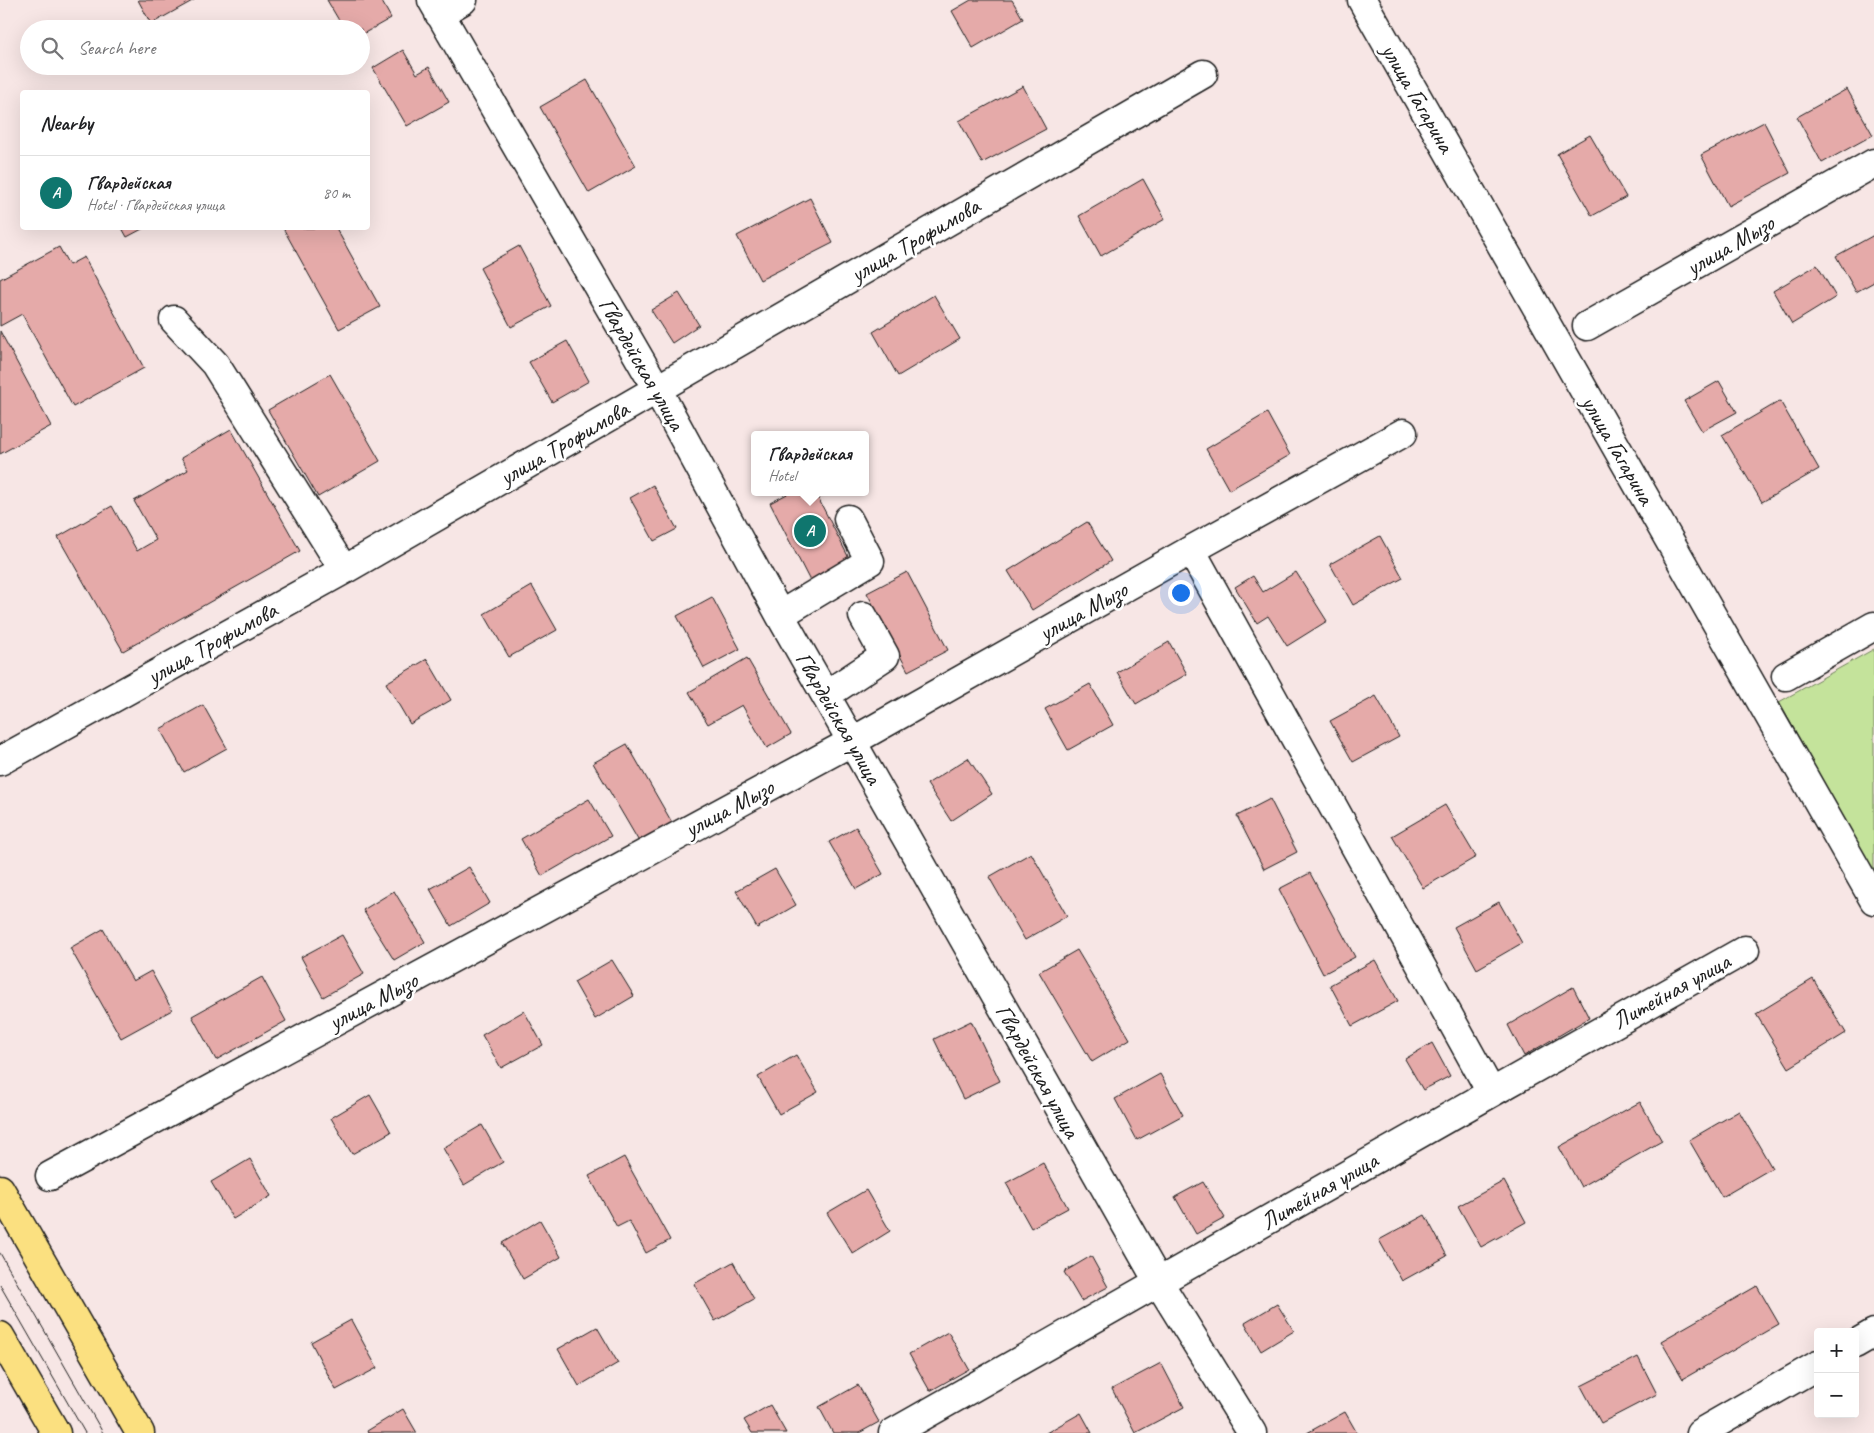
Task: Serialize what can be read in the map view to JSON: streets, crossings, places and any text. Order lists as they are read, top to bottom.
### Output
{
  "streets": {
    "street": [
      "улица Гагарина",
      "улица Трофимова",
      "улица Мызо",
      "Гвардейская улица",
      "Литейная улица"
    ]
  },
  "crossings": [
    ["улица Трофимова", "Гвардейская улица"],
    ["улица Мызо", "Гвардейская улица"],
    ["Гвардейская улица", "Литейная улица"]
  ],
  "page": {
    "search": "Search here",
    "heading": "Nearby",
    "list": [
      {
        "mark": "A",
        "name": "Гвардейская",
        "note": "Hotel · Гвардейская улица",
        "value": "80 m"
      }
    ],
    "popup": ["Гвардейская", "Hotel"],
    "pins": "A",
    "map_buttons": ["+", "−"]
  }
}
